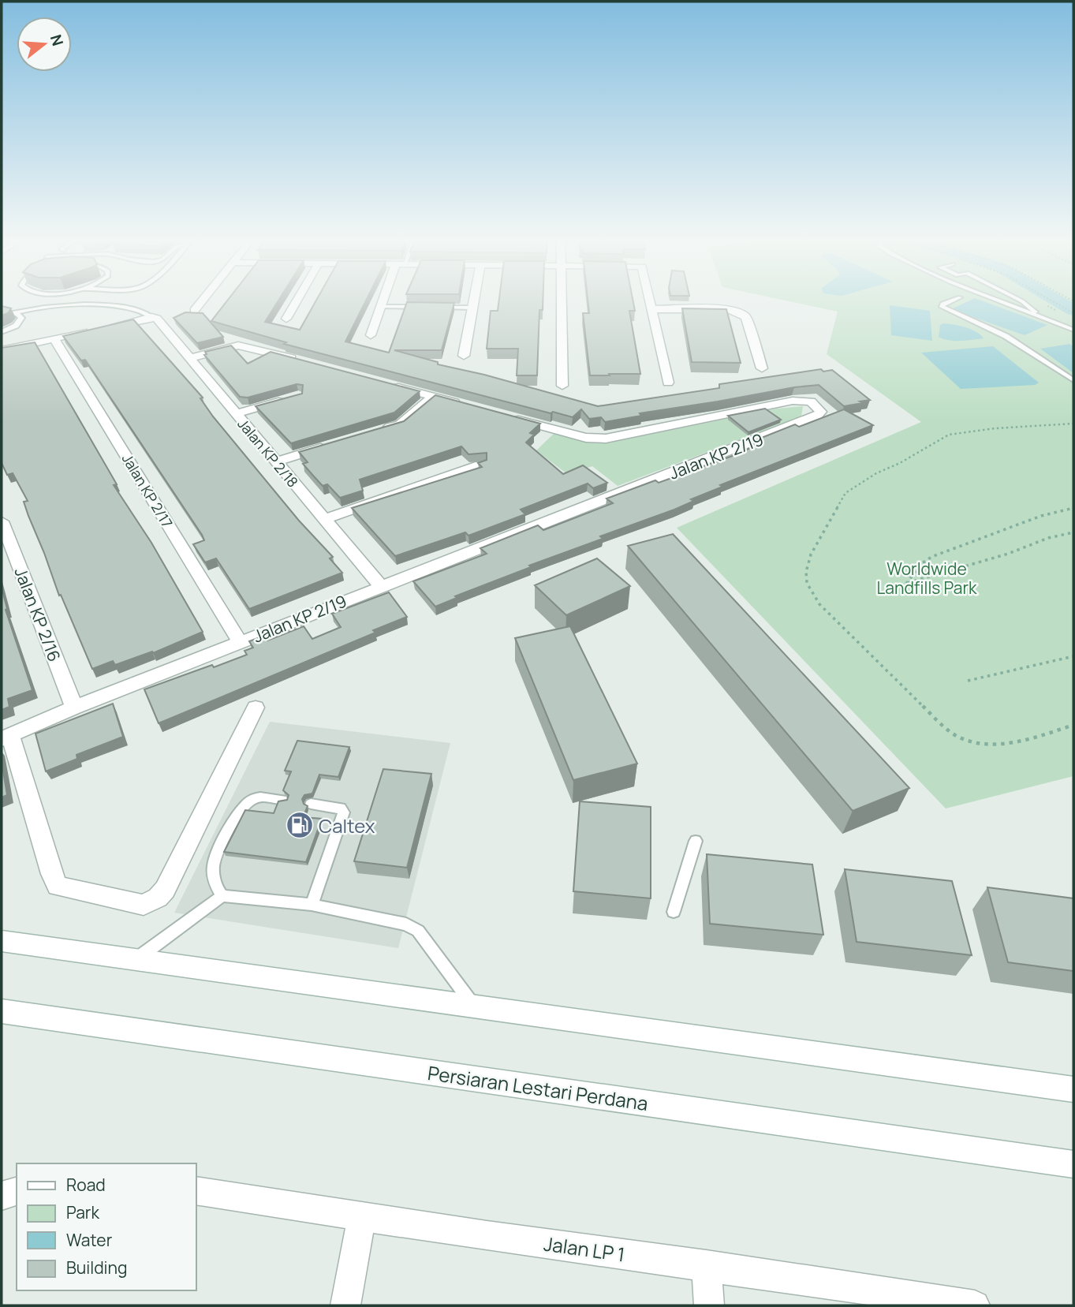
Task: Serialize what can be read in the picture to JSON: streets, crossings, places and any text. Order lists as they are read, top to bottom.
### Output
{
  "streets": {
    "street": [
      "Jalan KP 2/18",
      "Jalan KP 2/19",
      "Jalan KP 2/17",
      "Jalan KP 2/16",
      "Persiaran Lestari Perdana",
      "Jalan LP 1"
    ]
  },
  "crossings": [
    ["Jalan KP 2/18", "Jalan KP 2/19"],
    ["Jalan KP 2/19", "Jalan KP 2/17"],
    ["Jalan KP 2/19", "Jalan KP 2/16"]
  ],
  "parks": ["Worldwide Landfills Park"],
  "places": {
    "fuel station": ["Caltex"]
  },
  "legend": [
    "Road",
    "Park",
    "Water",
    "Building"
  ],
  "north": "right"
}
